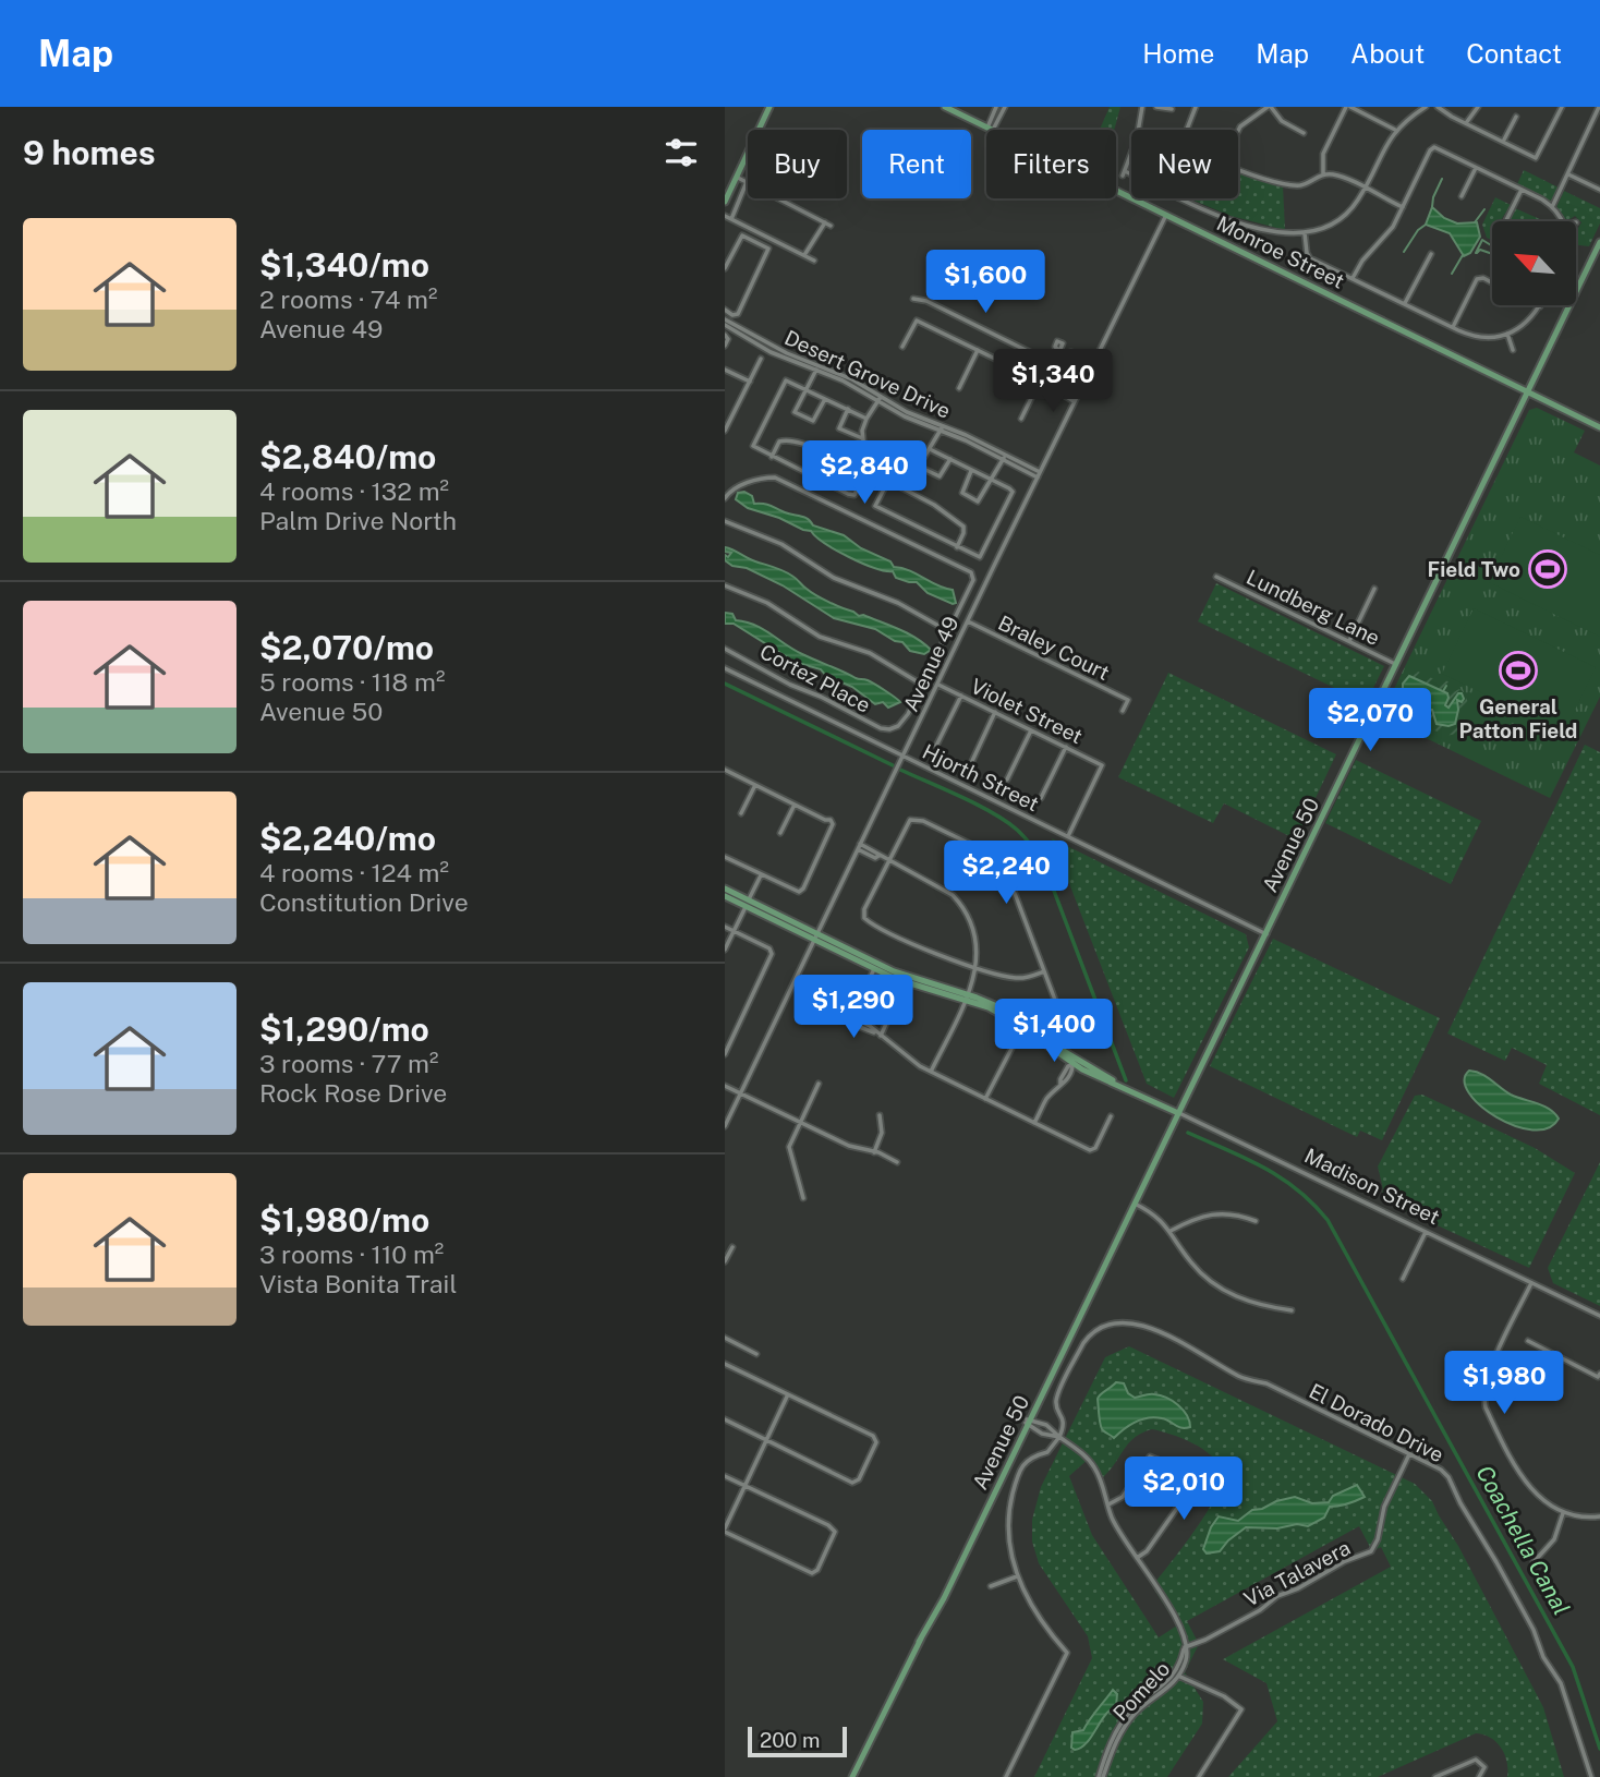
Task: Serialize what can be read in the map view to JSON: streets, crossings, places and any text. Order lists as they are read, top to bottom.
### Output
{
  "streets": {
    "main road": ["Monroe Street", "Avenue 50", "Madison Street"],
    "street": [
      "Desert Grove Drive",
      "Lundberg Lane",
      "Braley Court",
      "Avenue 49",
      "Cortez Place",
      "Violet Street",
      "Hjorth Street",
      "El Dorado Drive",
      "Via Talavera",
      "Pomelo"
    ]
  },
  "crossings": [
    ["Monroe Street", "Avenue 49"],
    ["Monroe Street", "Avenue 50"],
    ["Desert Grove Drive", "Avenue 49"],
    ["Lundberg Lane", "Avenue 50"],
    ["Braley Court", "Avenue 49"],
    ["Avenue 49", "Violet Street"],
    ["Avenue 49", "Hjorth Street"],
    ["Avenue 49", "Madison Street"],
    ["Violet Street", "Hjorth Street"],
    ["Hjorth Street", "Avenue 50"],
    ["Avenue 50", "Madison Street"],
    ["El Dorado Drive", "Via Talavera"],
    ["Via Talavera", "Pomelo"]
  ],
  "water": ["Coachella Canal"],
  "places": {
    "sports": ["Field Two", "General Patton Field"]
  },
  "scale_bar": "200 m",
  "north": "top left",
  "page": {
    "header": "Map",
    "nav": [
      "Home",
      "Map",
      "About",
      "Contact"
    ],
    "heading": "9 homes",
    "chip": [
      "Buy",
      "Rent",
      "Filters",
      "New"
    ],
    "list": [
      {
        "name": "$1,340/mo",
        "note": "2 rooms · 74 m² · Avenue 49"
      },
      {
        "name": "$2,840/mo",
        "note": "4 rooms · 132 m² · Palm Drive North"
      },
      {
        "name": "$2,070/mo",
        "note": "5 rooms · 118 m² · Avenue 50"
      },
      {
        "name": "$2,240/mo",
        "note": "4 rooms · 124 m² · Constitution Drive"
      },
      {
        "name": "$1,290/mo",
        "note": "3 rooms · 77 m² · Rock Rose Drive"
      },
      {
        "name": "$1,980/mo",
        "note": "3 rooms · 110 m² · Vista Bonita Trail"
      }
    ],
    "price": [
      "$1,600",
      "$1,340",
      "$2,840",
      "$2,070",
      "$2,240",
      "$1,290",
      "$1,400",
      "$1,980",
      "$2,010"
    ],
    "scale": "200 m"
  }
}
